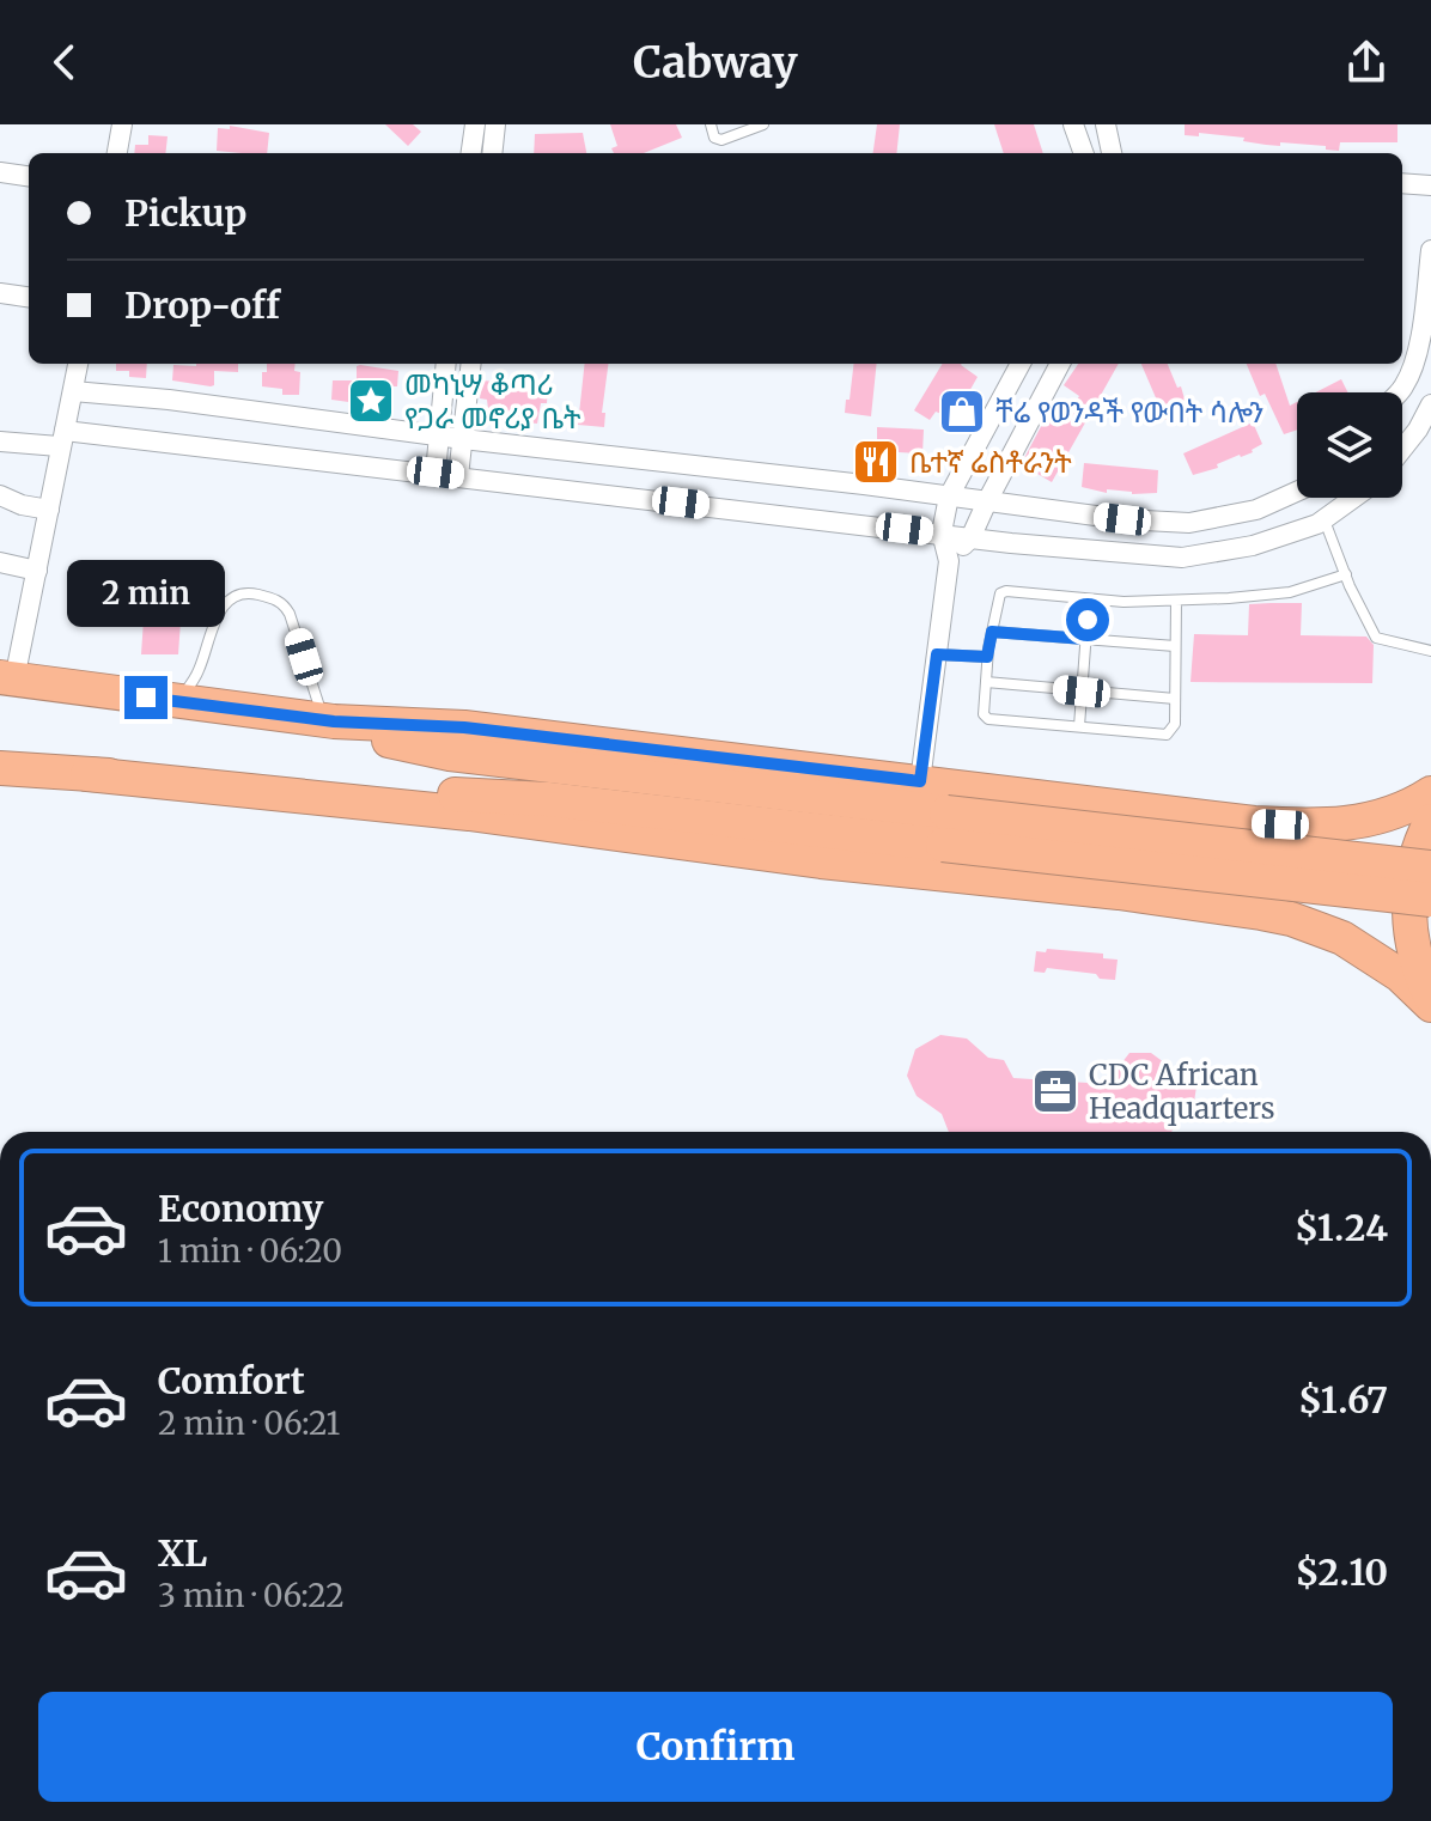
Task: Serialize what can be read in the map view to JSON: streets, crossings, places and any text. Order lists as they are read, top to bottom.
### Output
{
  "places": {
    "place": ["መካኒሣ ቆጣሪ የጋራ መኖሪያ ቤት"],
    "shop": ["ቸሬ የወንዳች የውበት ሳሎን"],
    "restaurant": ["ቤተኛ ሬስቶራንት"],
    "office": ["CDC African Headquarters"]
  },
  "page": {
    "header": "Cabway",
    "banner": ["Pickup", "Drop-off"],
    "bubble": "2 min",
    "list": [
      {
        "name": "Economy",
        "note": "1 min · 06:20",
        "value": "$1.24"
      },
      {
        "name": "Comfort",
        "note": "2 min · 06:21",
        "value": "$1.67"
      },
      {
        "name": "XL",
        "note": "3 min · 06:22",
        "value": "$2.10"
      }
    ],
    "buttons": "Confirm"
  }
}
